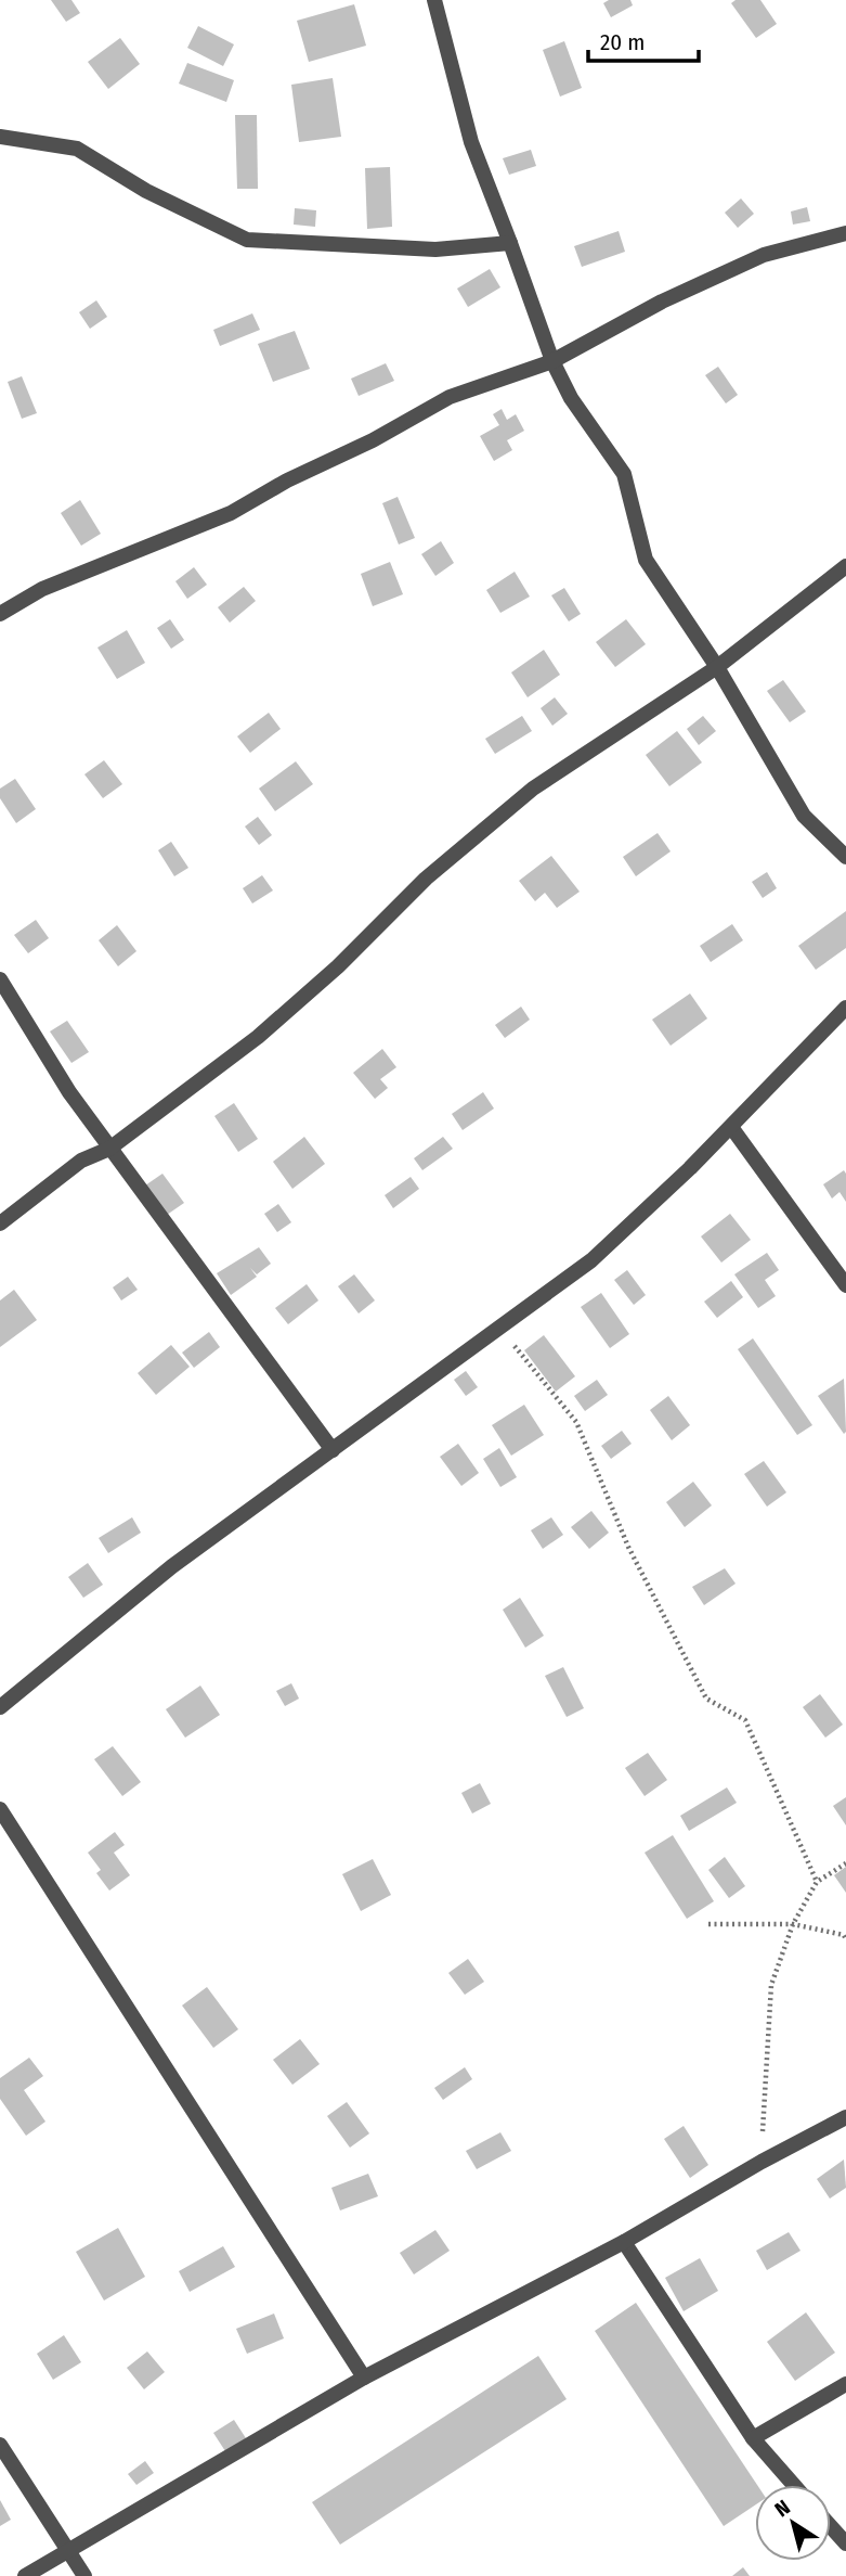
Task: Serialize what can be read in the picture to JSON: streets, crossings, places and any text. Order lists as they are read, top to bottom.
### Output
{
  "scale_bar": "20 m",
  "north": "top left"
}
